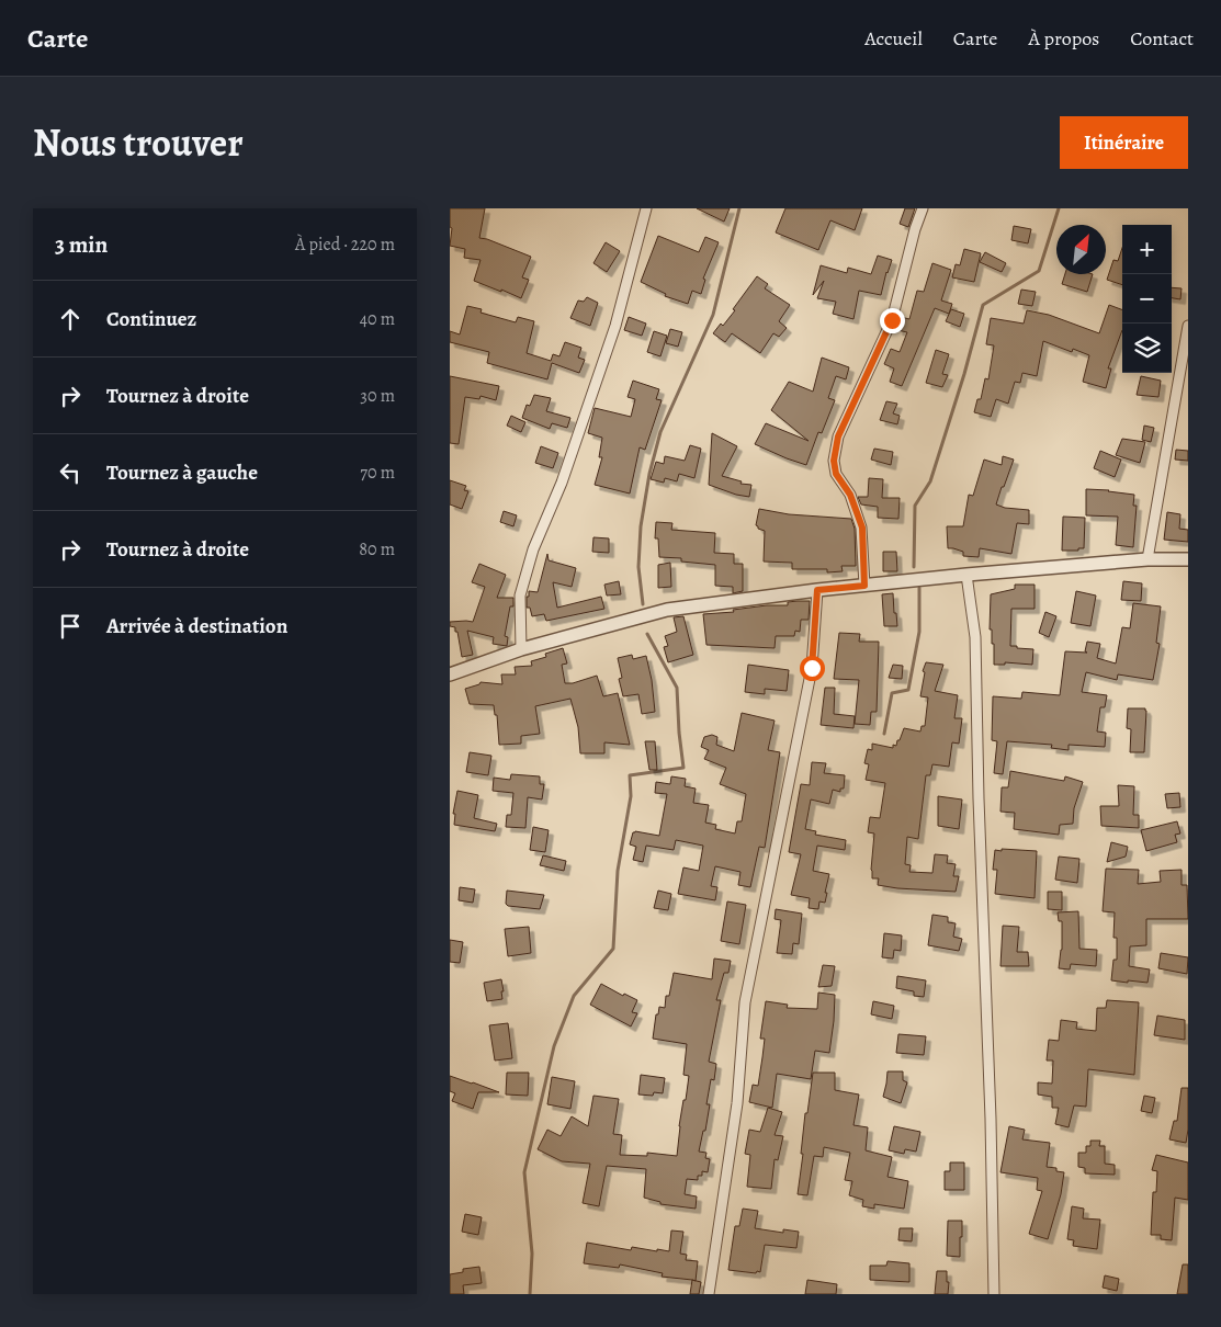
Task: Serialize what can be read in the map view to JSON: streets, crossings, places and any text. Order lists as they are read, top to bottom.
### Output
{
  "north": "top right",
  "page": {
    "header": "Carte",
    "nav": [
      "Accueil",
      "Carte",
      "À propos",
      "Contact"
    ],
    "title": "Nous trouver",
    "buttons": "Itinéraire",
    "heading": ["3 min", "À pied · 220 m"],
    "map_buttons": ["+", "−"],
    "list": [
      ["Continuez", "40 m"],
      ["Tournez à droite", "30 m"],
      ["Tournez à gauche", "70 m"],
      ["Tournez à droite", "80 m"],
      "Arrivée à destination"
    ]
  }
}
